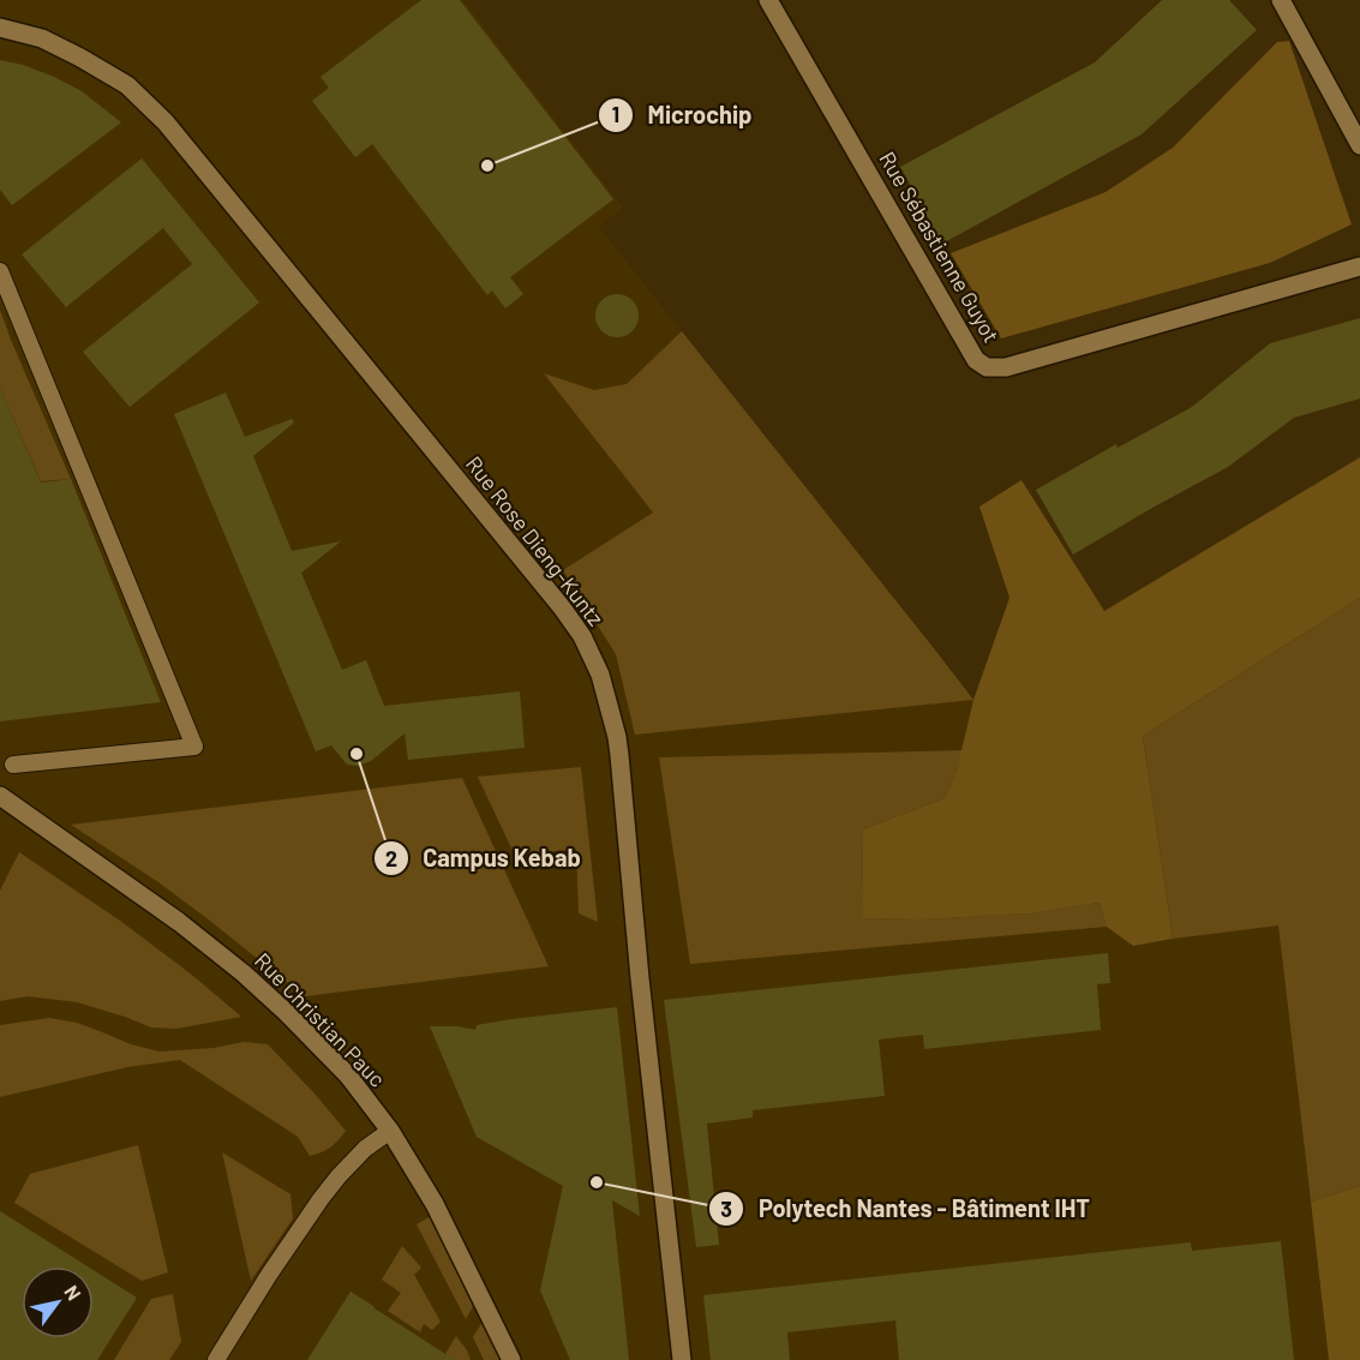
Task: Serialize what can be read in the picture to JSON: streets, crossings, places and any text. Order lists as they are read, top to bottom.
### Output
{
  "streets": {
    "street": ["Rue Sébastienne Guyot", "Rue Rose Dieng-Kuntz", "Rue Christian Pauc"]
  },
  "places": ["Microchip", "Campus Kebab", "Polytech Nantes - Bâtiment IHT"],
  "north": "top right"
}
